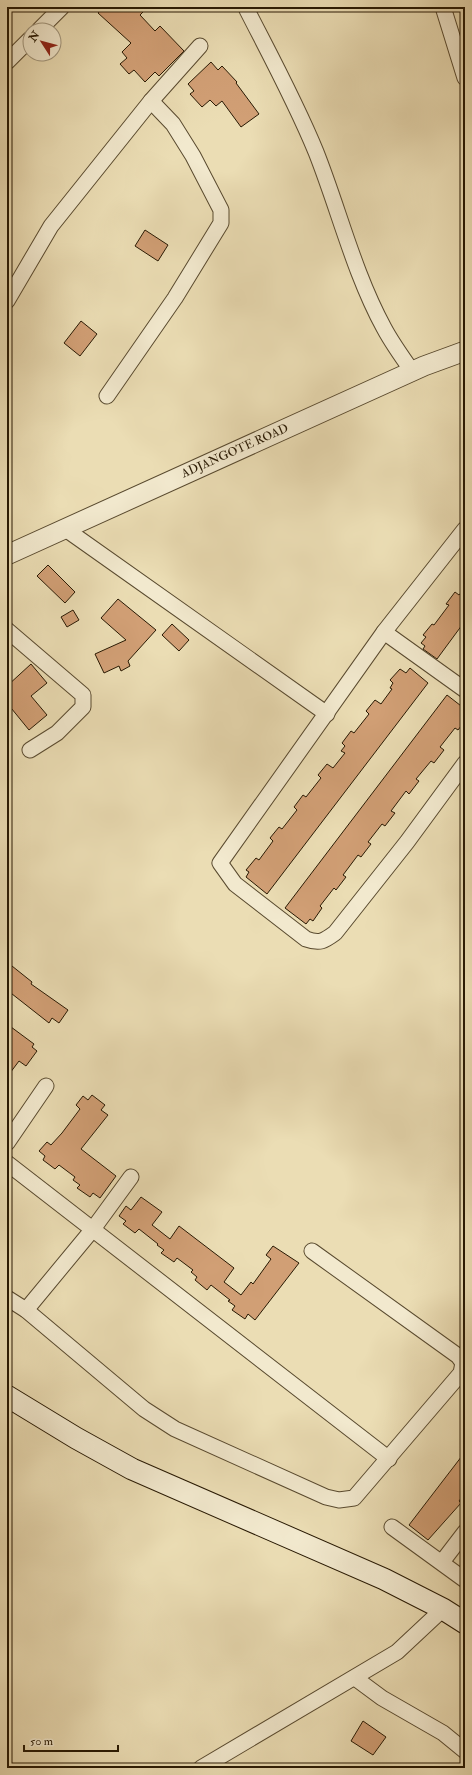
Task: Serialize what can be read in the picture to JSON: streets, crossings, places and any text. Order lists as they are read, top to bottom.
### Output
{
  "streets": {
    "street": ["ADJANGOTE ROAD"]
  },
  "scale_bar": "50 m",
  "north": "top left"
}
